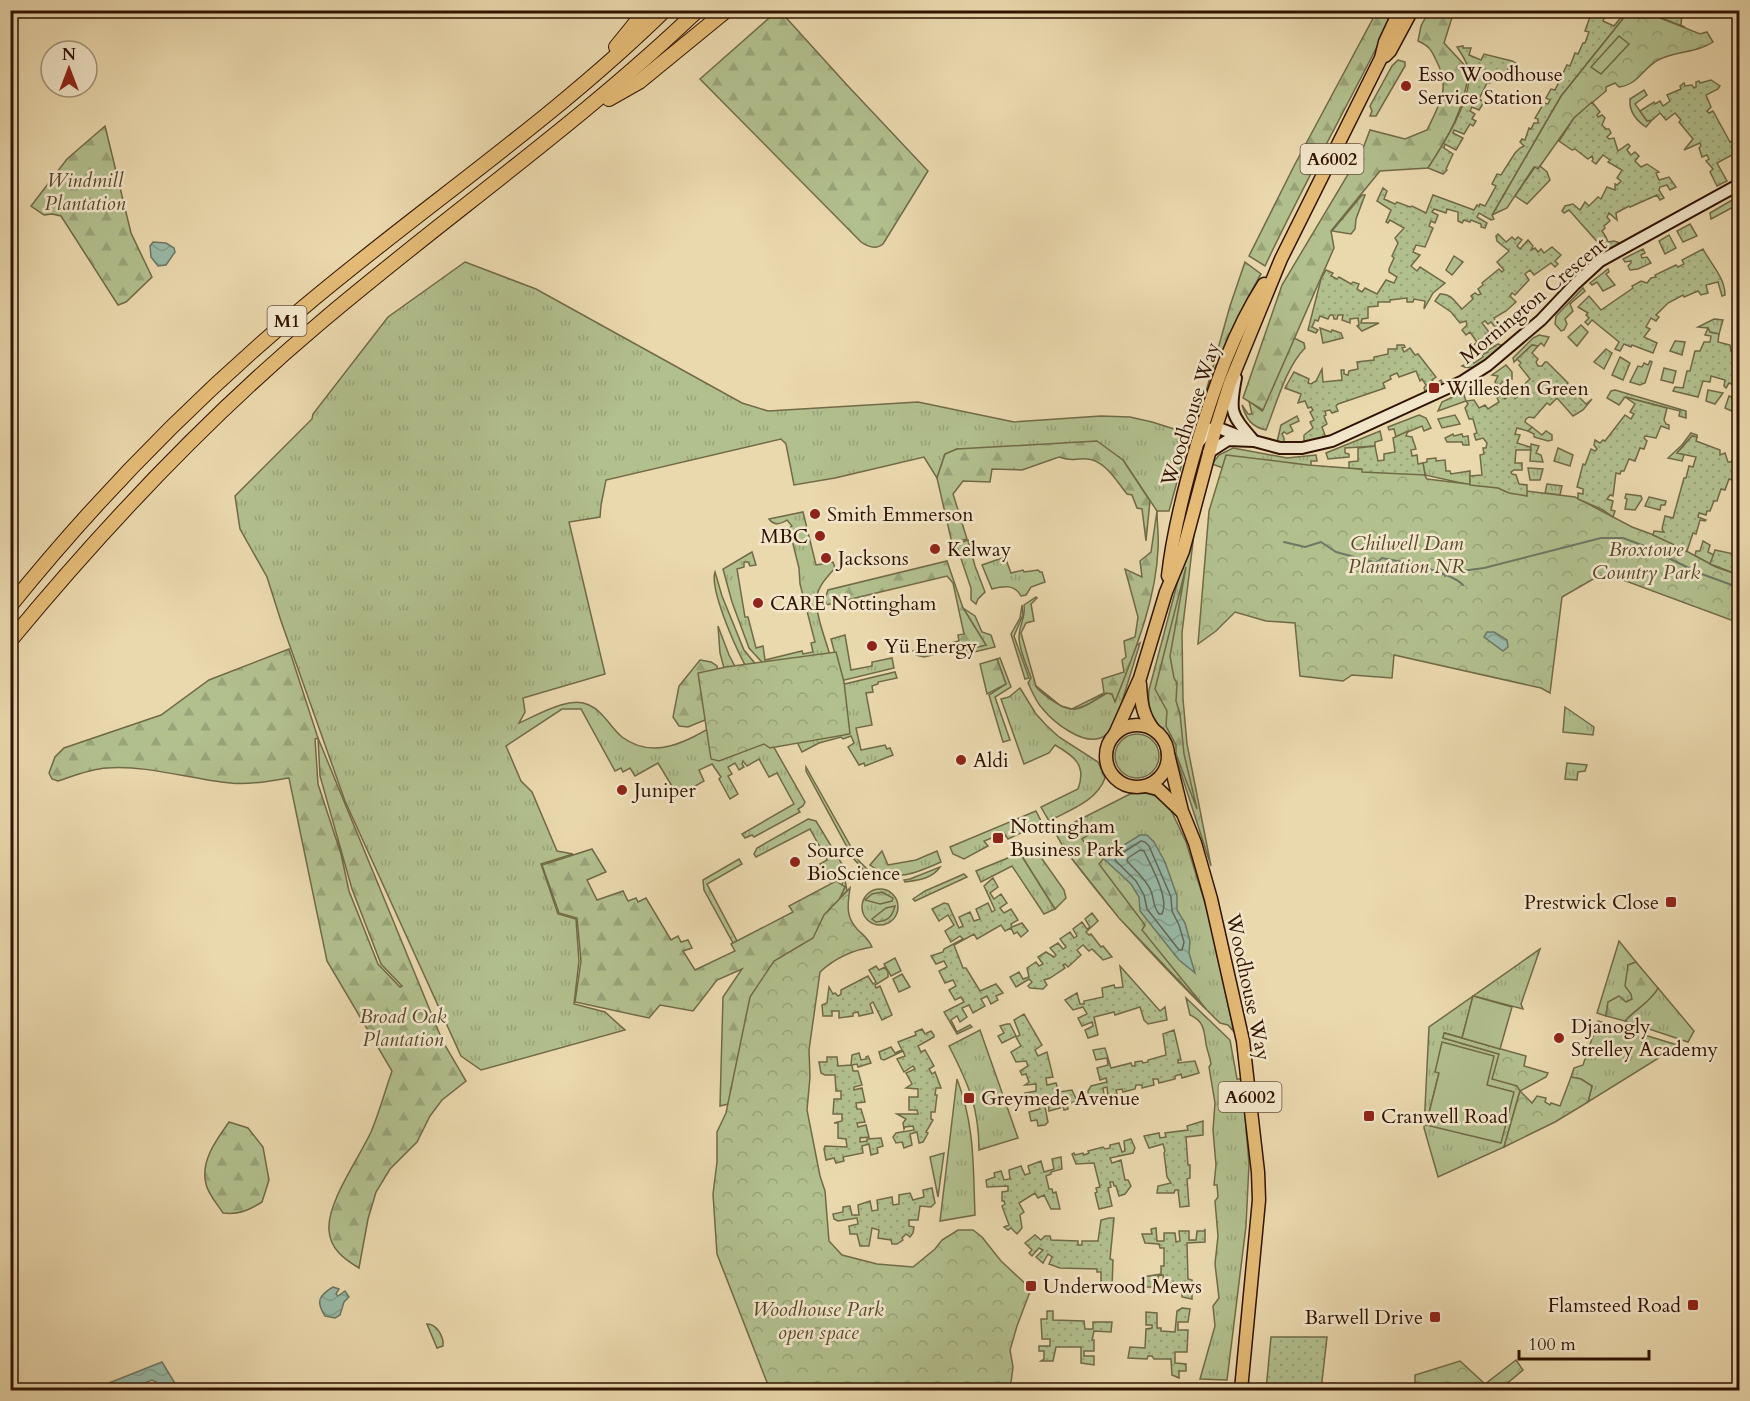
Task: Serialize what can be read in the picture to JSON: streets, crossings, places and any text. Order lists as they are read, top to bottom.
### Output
{
  "streets": {
    "highway": ["M1"],
    "main road": ["A6002", "Woodhouse Way"],
    "street": ["Mornington Crescent"]
  },
  "crossings": [
    ["A6002", "Woodhouse Way"],
    ["Mornington Crescent", "Woodhouse Way"]
  ],
  "parks": [
    "Windmill Plantation",
    "Chilwell Dam Plantation NR",
    "Broxtowe Country Park",
    "Broad Oak Plantation",
    "Woodhouse Park open space"
  ],
  "places": {
    "other": [
      "Esso Woodhouse Service Station",
      "Smith Emmerson",
      "MBC",
      "Kelway",
      "Jacksons",
      "CARE Nottingham",
      "Yü Energy",
      "Aldi",
      "Juniper",
      "Source BioScience",
      "Djanogly Strelley Academy"
    ],
    "transit": [
      "Willesden Green",
      "Nottingham Business Park",
      "Prestwick Close",
      "Greymede Avenue",
      "Cranwell Road",
      "Underwood Mews",
      "Flamsteed Road",
      "Barwell Drive"
    ]
  },
  "scale_bar": "100 m",
  "north": "top"
}
